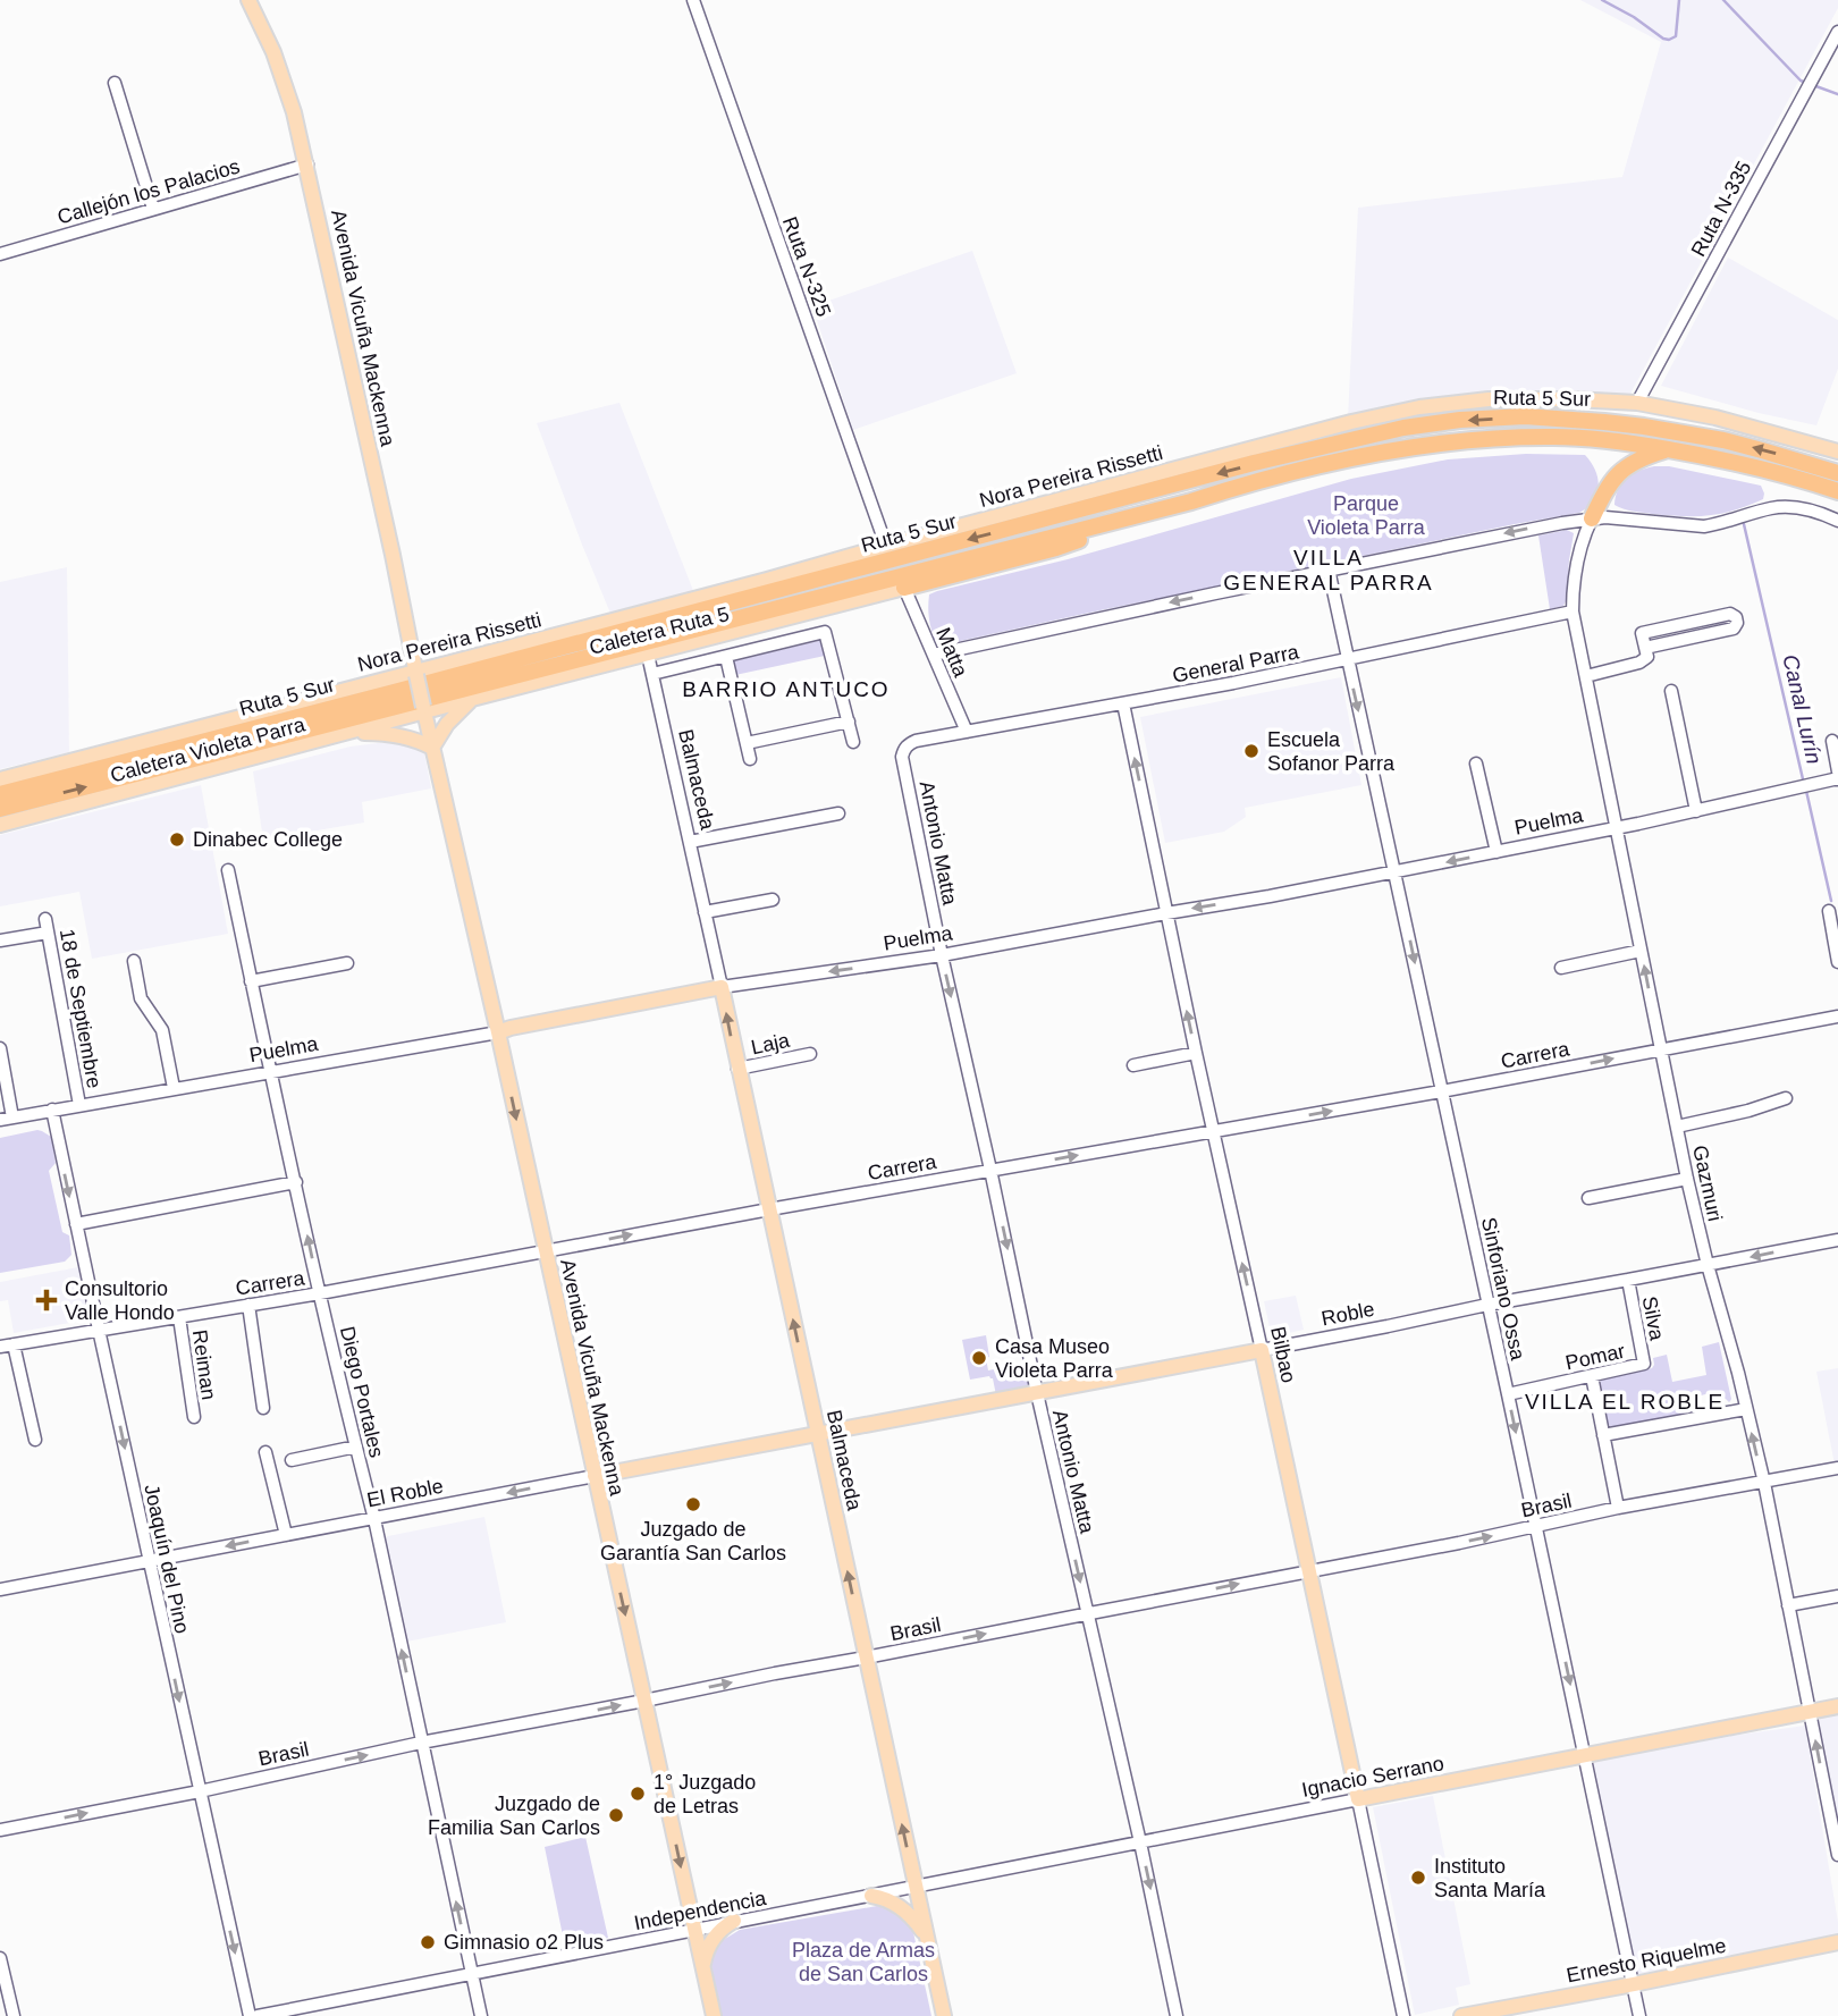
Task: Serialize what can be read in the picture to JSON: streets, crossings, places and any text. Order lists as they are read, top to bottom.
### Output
{
  "streets": {
    "highway": ["Ruta 5 Sur"],
    "main road": [
      "Avenida Vicuña Mackenna",
      "Nora Pereira Rissetti",
      "Caletera Ruta 5",
      "Caletera Violeta Parra",
      "Balmaceda",
      "Puelma",
      "Roble",
      "Bilbao",
      "El Roble",
      "Ignacio Serrano",
      "Ernesto Riquelme"
    ],
    "street": [
      "Callejón los Palacios",
      "Ruta N-335",
      "Ruta N-325",
      "Matta",
      "General Parra",
      "Antonio Matta",
      "18 de Septiembre",
      "Laja",
      "Carrera",
      "Gazmuri",
      "Sinforiano Ossa",
      "Silva",
      "Pomar",
      "Reiman",
      "Diego Portales",
      "Brasil",
      "Joaquín del Pino",
      "Independencia"
    ]
  },
  "crossings": [
    ["Callejón los Palacios", "Avenida Vicuña Mackenna"],
    ["Ruta N-335", "Nora Pereira Rissetti"],
    ["Ruta N-325", "Nora Pereira Rissetti"],
    ["Avenida Vicuña Mackenna", "Nora Pereira Rissetti"],
    ["Avenida Vicuña Mackenna", "Caletera Ruta 5"],
    ["Avenida Vicuña Mackenna", "Caletera Violeta Parra"],
    ["Avenida Vicuña Mackenna", "Puelma"],
    ["Avenida Vicuña Mackenna", "Carrera"],
    ["Avenida Vicuña Mackenna", "El Roble"],
    ["Avenida Vicuña Mackenna", "Brasil"],
    ["Avenida Vicuña Mackenna", "Independencia"],
    ["Caletera Ruta 5", "Matta"],
    ["Caletera Ruta 5", "Caletera Violeta Parra"],
    ["Caletera Ruta 5", "Balmaceda"],
    ["Matta", "General Parra"],
    ["General Parra", "Antonio Matta"],
    ["General Parra", "Gazmuri"],
    ["General Parra", "Sinforiano Ossa"],
    ["General Parra", "Bilbao"],
    ["Balmaceda", "Puelma"],
    ["Balmaceda", "Laja"],
    ["Balmaceda", "Carrera"],
    ["Balmaceda", "Roble"],
    ["Balmaceda", "El Roble"],
    ["Balmaceda", "Brasil"],
    ["Balmaceda", "Ignacio Serrano"],
    ["Balmaceda", "Independencia"],
    ["Puelma", "Antonio Matta"],
    ["Puelma", "18 de Septiembre"],
    ["Puelma", "Gazmuri"],
    ["Puelma", "Sinforiano Ossa"],
    ["Puelma", "Bilbao"],
    ["Puelma", "Diego Portales"],
    ["Puelma", "Joaquín del Pino"],
    ["Antonio Matta", "Carrera"],
    ["Antonio Matta", "Roble"],
    ["Antonio Matta", "Brasil"],
    ["Antonio Matta", "Ignacio Serrano"],
    ["Carrera", "Gazmuri"],
    ["Carrera", "Sinforiano Ossa"],
    ["Carrera", "Bilbao"],
    ["Carrera", "Reiman"],
    ["Carrera", "Diego Portales"],
    ["Carrera", "Joaquín del Pino"],
    ["Gazmuri", "Roble"],
    ["Gazmuri", "Brasil"],
    ["Gazmuri", "Ignacio Serrano"],
    ["Sinforiano Ossa", "Roble"],
    ["Sinforiano Ossa", "Pomar"],
    ["Sinforiano Ossa", "Brasil"],
    ["Sinforiano Ossa", "Ignacio Serrano"],
    ["Sinforiano Ossa", "Ernesto Riquelme"],
    ["Roble", "Silva"],
    ["Roble", "Bilbao"],
    ["Roble", "El Roble"],
    ["Silva", "Pomar"],
    ["Bilbao", "Brasil"],
    ["Bilbao", "Ignacio Serrano"],
    ["Diego Portales", "El Roble"],
    ["Diego Portales", "Brasil"],
    ["Diego Portales", "Independencia"],
    ["El Roble", "Joaquín del Pino"],
    ["Brasil", "Joaquín del Pino"],
    ["Ignacio Serrano", "Independencia"]
  ],
  "one_way": [
    "Balmaceda",
    "Antonio Matta",
    "Carrera",
    "Sinforiano Ossa",
    "Bilbao",
    "Diego Portales",
    "El Roble",
    "Brasil",
    "Joaquín del Pino"
  ],
  "districts": ["VILLA GENERAL PARRA", "BARRIO ANTUCO", "VILLA EL ROBLE"],
  "water": ["Canal Lurín"],
  "parks": ["Parque Violeta Parra", "Plaza de Armas de San Carlos"],
  "places": {
    "other": [
      "Escuela Sofanor Parra",
      "Dinabec College",
      "Casa Museo Violeta Parra",
      "Juzgado de Garantía San Carlos",
      "1° Juzgado de Letras",
      "Juzgado de Familia San Carlos",
      "Instituto Santa María",
      "Gimnasio o2 Plus"
    ],
    "health": ["Consultorio Valle Hondo"]
  }
}
